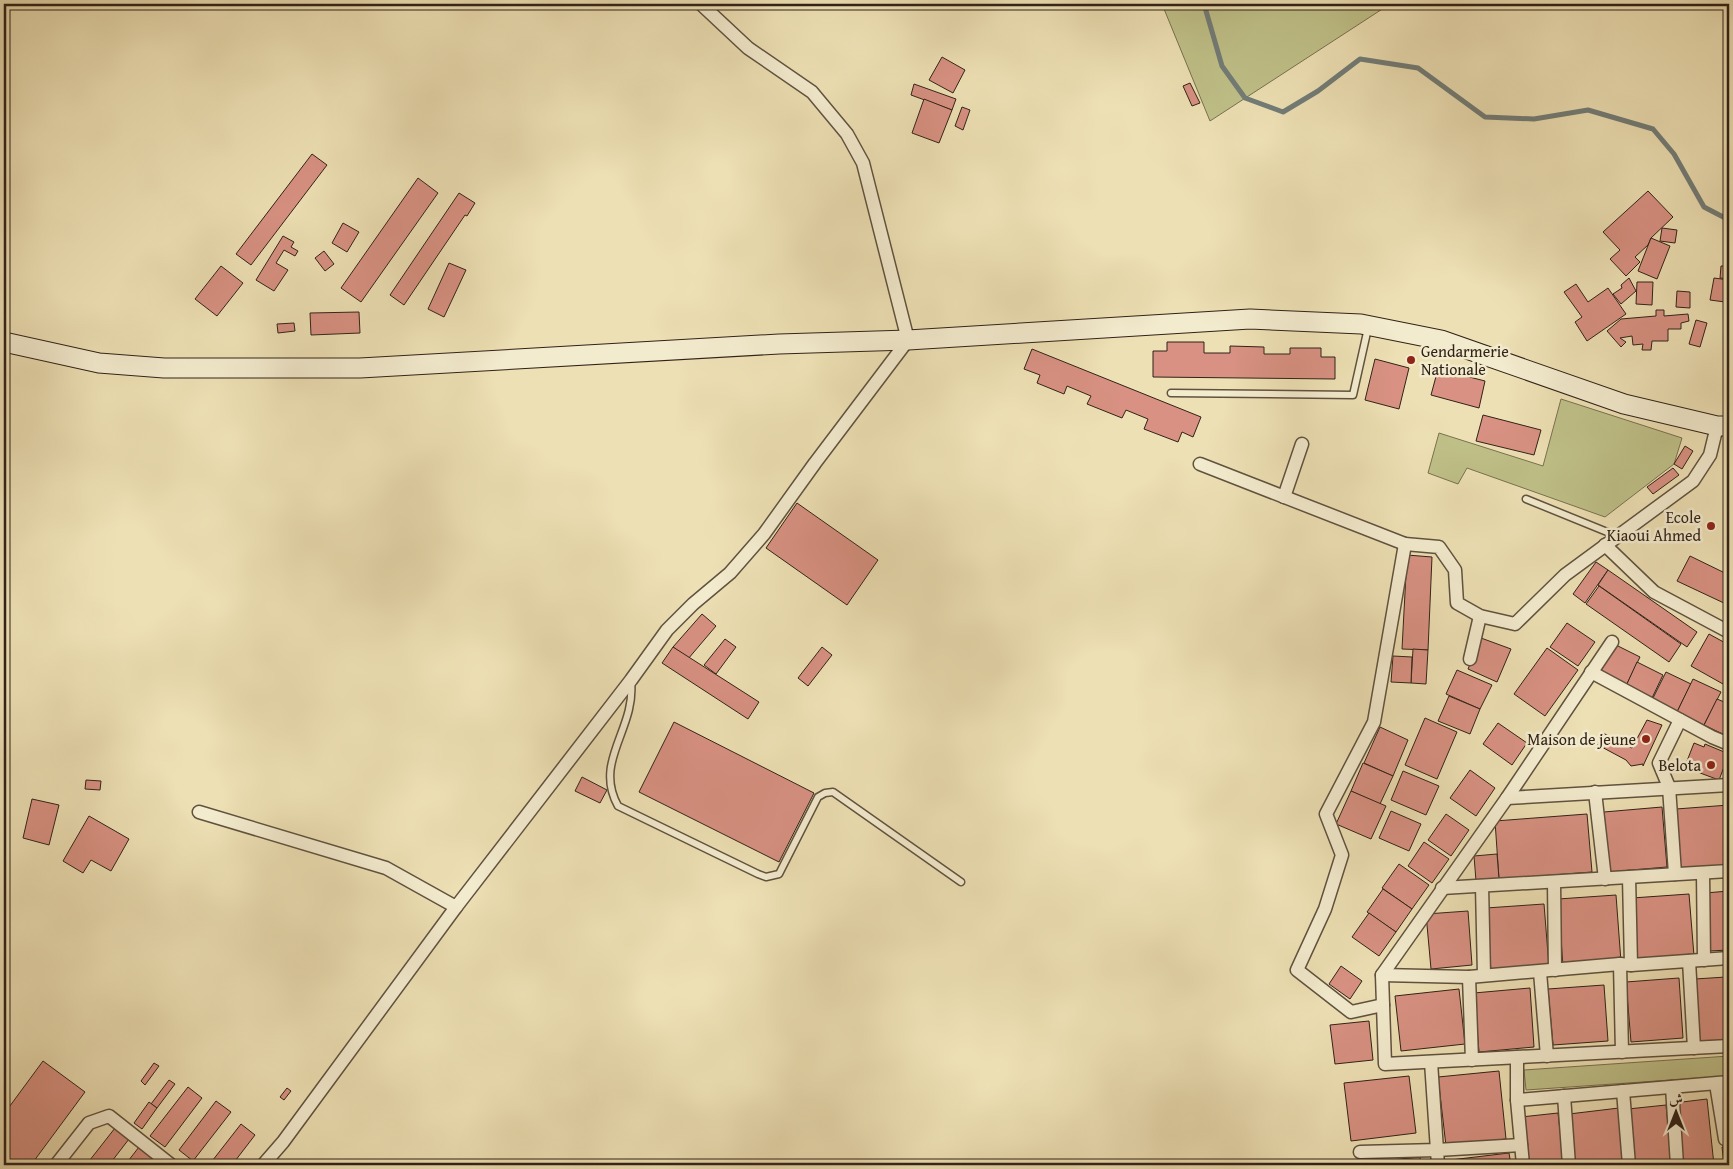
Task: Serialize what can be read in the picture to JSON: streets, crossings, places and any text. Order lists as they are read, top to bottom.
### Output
{
  "places": [
    "Gendarmerie Nationale",
    "Ecole Kiaoui Ahmed",
    "Maison de jeune",
    "Belota"
  ],
  "north": "top"
}
